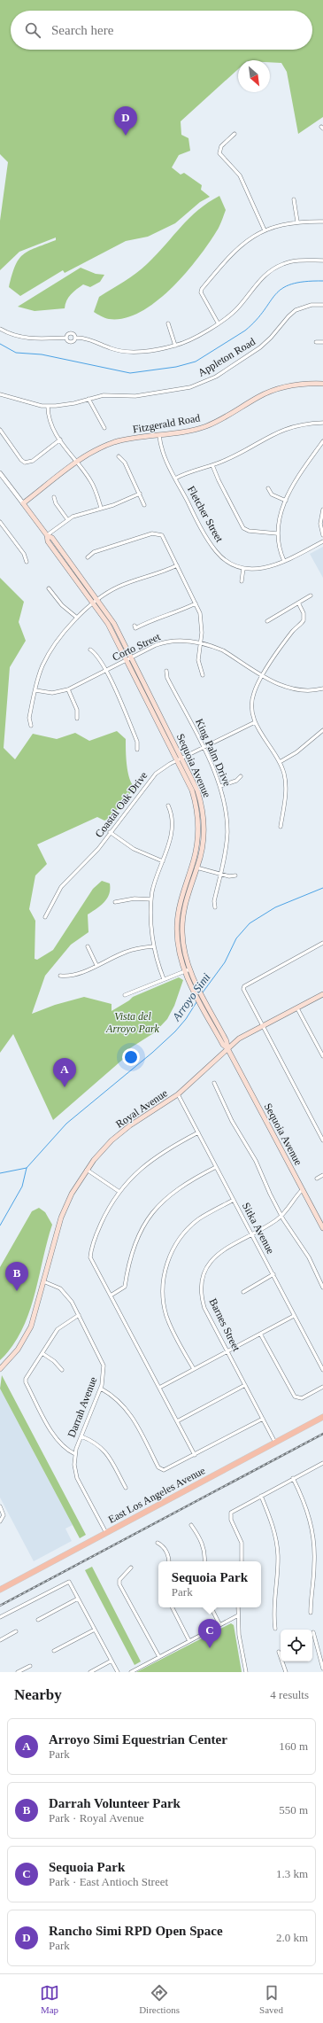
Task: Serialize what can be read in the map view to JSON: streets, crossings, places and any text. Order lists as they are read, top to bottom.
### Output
{
  "streets": {
    "main road": [
      "Fitzgerald Road",
      "Sequoia Avenue",
      "Royal Avenue",
      "East Los Angeles Avenue"
    ],
    "street": [
      "Appleton Road",
      "Fletcher Street",
      "Corto Street",
      "King Palm Drive",
      "Coastal Oak Drive",
      "Sitka Avenue",
      "Barnes Street",
      "Darrah Avenue"
    ]
  },
  "crossings": [
    ["Fitzgerald Road", "Fletcher Street"],
    ["Fitzgerald Road", "Sequoia Avenue"],
    ["Corto Street", "Sequoia Avenue"],
    ["King Palm Drive", "Coastal Oak Drive"],
    ["Sequoia Avenue", "Coastal Oak Drive"],
    ["Sequoia Avenue", "Royal Avenue"],
    ["Sequoia Avenue", "Barnes Street"],
    ["Royal Avenue", "Sitka Avenue"],
    ["Royal Avenue", "Darrah Avenue"],
    ["Sitka Avenue", "Barnes Street"],
    ["Barnes Street", "East Los Angeles Avenue"],
    ["Darrah Avenue", "East Los Angeles Avenue"]
  ],
  "water": ["Arroyo Simi"],
  "parks": ["Vista del Arroyo Park"],
  "north": "bottom right",
  "page": {
    "search": "Search here",
    "pins": [
      "D",
      "A",
      "B",
      "C"
    ],
    "popup": ["Sequoia Park", "Park"],
    "heading": ["Nearby", "4 results"],
    "list": [
      {
        "mark": "A",
        "name": "Arroyo Simi Equestrian Center",
        "note": "Park",
        "value": "160 m"
      },
      {
        "mark": "B",
        "name": "Darrah Volunteer Park",
        "note": "Park · Royal Avenue",
        "value": "550 m"
      },
      {
        "mark": "C",
        "name": "Sequoia Park",
        "note": "Park · East Antioch Street",
        "value": "1.3 km"
      },
      {
        "mark": "D",
        "name": "Rancho Simi RPD Open Space",
        "note": "Park",
        "value": "2.0 km"
      }
    ],
    "nav": ["Map", "Directions", "Saved"]
  }
}
